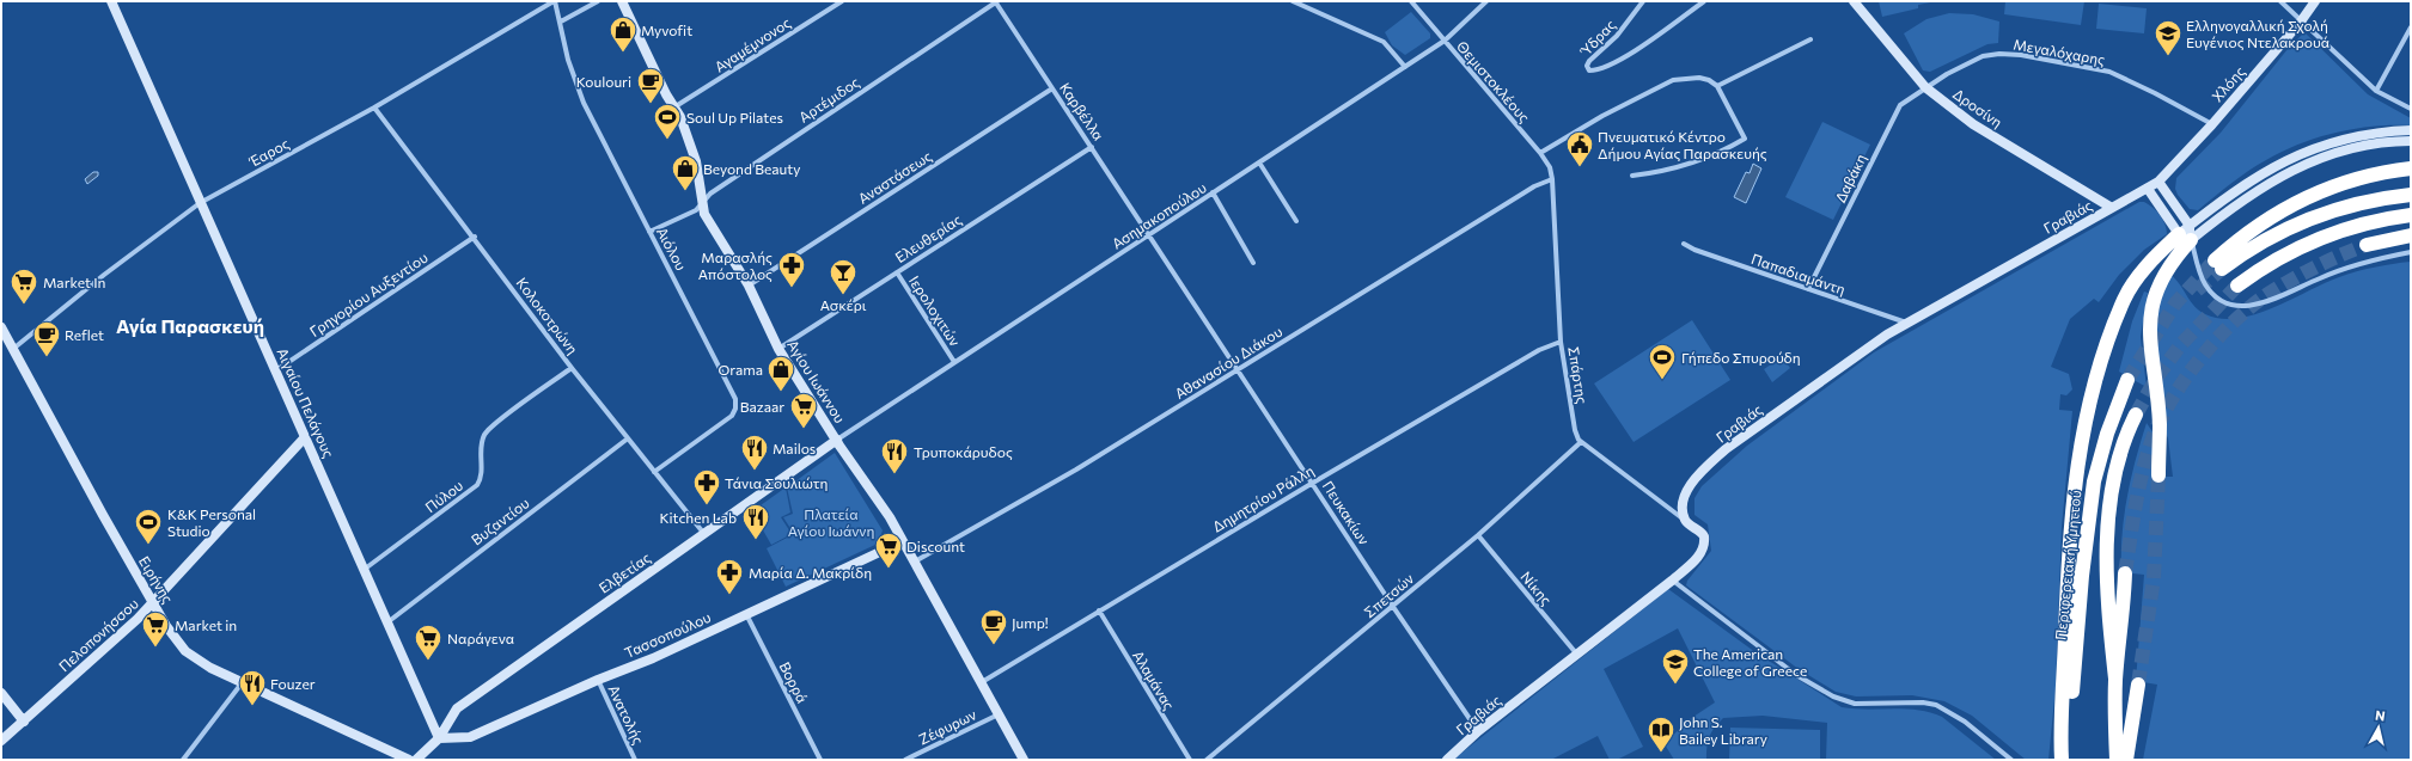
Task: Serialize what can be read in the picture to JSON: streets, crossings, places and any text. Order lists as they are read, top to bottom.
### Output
{
  "streets": {
    "highway": ["Περιφερειακή Υμηττού"],
    "street": [
      "Ύδρας",
      "Αγαμέμνονος",
      "Μεγαλόχαρης",
      "Θεμιστοκλέους",
      "Χλόης",
      "Αρτέμιδος",
      "Δροσίνη",
      "Καρβέλλα",
      "Έαρος",
      "Αναστάσεως",
      "Δαβάκη",
      "Ασημακοπούλου",
      "Γραβιάς",
      "Ελευθερίας",
      "Αιόλου",
      "Παπαδιαμάντη",
      "Γρηγορίου Αυξεντίου",
      "Ιερολοχιτών",
      "Κολοκοτρώνη",
      "Αθανασίου Διάκου",
      "Σπάρτης",
      "Αγίου Ιωάννου",
      "Αιγαίου Πελάγους",
      "Πύλου",
      "Δημητρίου Ράλλη",
      "Πευκακίων",
      "Βυζαντίου",
      "Ελβετίας",
      "Ειρήνης",
      "Νίκης",
      "Σπετσών",
      "Πελοπονήσσου",
      "Τασσοπούλου",
      "Αλαμάνας",
      "Βορρά",
      "Ανατολής",
      "Ζέφυρων"
    ]
  },
  "crossings": [
    ["Αγαμέμνονος", "Αγίου Ιωάννου"],
    ["Μεγαλόχαρης", "Χλόης"],
    ["Μεγαλόχαρης", "Δροσίνη"],
    ["Μεγαλόχαρης", "Δαβάκη"],
    ["Θεμιστοκλέους", "Ασημακοπούλου"],
    ["Θεμιστοκλέους", "Αθανασίου Διάκου"],
    ["Θεμιστοκλέους", "Σπάρτης"],
    ["Χλόης", "Γραβιάς"],
    ["Αρτέμιδος", "Καρβέλλα"],
    ["Αρτέμιδος", "Αιόλου"],
    ["Αρτέμιδος", "Αγίου Ιωάννου"],
    ["Δροσίνη", "Δαβάκη"],
    ["Δροσίνη", "Γραβιάς"],
    ["Καρβέλλα", "Αναστάσεως"],
    ["Καρβέλλα", "Ασημακοπούλου"],
    ["Καρβέλλα", "Ελευθερίας"],
    ["Καρβέλλα", "Πευκακίων"],
    ["Έαρος", "Αιόλου"],
    ["Έαρος", "Κολοκοτρώνη"],
    ["Έαρος", "Αιγαίου Πελάγους"],
    ["Έαρος", "Ειρήνης"],
    ["Αναστάσεως", "Αγίου Ιωάννου"],
    ["Δαβάκη", "Παπαδιαμάντη"],
    ["Ασημακοπούλου", "Ιερολοχιτών"],
    ["Ασημακοπούλου", "Αγίου Ιωάννου"],
    ["Ασημακοπούλου", "Πευκακίων"],
    ["Ασημακοπούλου", "Ελβετίας"],
    ["Γραβιάς", "Παπαδιαμάντη"],
    ["Γραβιάς", "Πευκακίων"],
    ["Γραβιάς", "Νίκης"],
    ["Ελευθερίας", "Ιερολοχιτών"],
    ["Ελευθερίας", "Αγίου Ιωάννου"],
    ["Αιόλου", "Κολοκοτρώνη"],
    ["Γρηγορίου Αυξεντίου", "Κολοκοτρώνη"],
    ["Γρηγορίου Αυξεντίου", "Αιγαίου Πελάγους"],
    ["Κολοκοτρώνη", "Πύλου"],
    ["Κολοκοτρώνη", "Βυζαντίου"],
    ["Κολοκοτρώνη", "Ελβετίας"],
    ["Αθανασίου Διάκου", "Σπάρτης"],
    ["Αθανασίου Διάκου", "Αγίου Ιωάννου"],
    ["Αθανασίου Διάκου", "Πευκακίων"],
    ["Σπάρτης", "Δημητρίου Ράλλη"],
    ["Σπάρτης", "Σπετσών"],
    ["Αγίου Ιωάννου", "Δημητρίου Ράλλη"],
    ["Αγίου Ιωάννου", "Ελβετίας"],
    ["Αγίου Ιωάννου", "Τασσοπούλου"],
    ["Αγίου Ιωάννου", "Ζέφυρων"],
    ["Αιγαίου Πελάγους", "Πύλου"],
    ["Αιγαίου Πελάγους", "Βυζαντίου"],
    ["Αιγαίου Πελάγους", "Ελβετίας"],
    ["Αιγαίου Πελάγους", "Πελοπονήσσου"],
    ["Αιγαίου Πελάγους", "Τασσοπούλου"],
    ["Δημητρίου Ράλλη", "Πευκακίων"],
    ["Δημητρίου Ράλλη", "Αλαμάνας"],
    ["Πευκακίων", "Σπετσών"],
    ["Ελβετίας", "Τασσοπούλου"],
    ["Ειρήνης", "Πελοπονήσσου"],
    ["Νίκης", "Σπετσών"],
    ["Τασσοπούλου", "Βορρά"],
    ["Τασσοπούλου", "Ανατολής"]
  ],
  "districts": ["Αγία Παρασκευή"],
  "parks": ["Πλατεία Αγίου Ιωάννη"],
  "places": {
    "shop": ["Myvofit", "Beyond Beauty", "Orama"],
    "school or university": ["Ελληνογαλλική Σχολή Ευγένιος Ντελακρουά", "The American College of Greece"],
    "cafe": ["Koulouri", "Reflet", "Jump!"],
    "sports": ["Soul Up Pilates", "Γήπεδο Σπυρούδη", "K&K Personal Studio"],
    "public building": ["Πνευματικό Κέντρο Δήμου Αγίας Παρασκευής"],
    "pharmacy": ["Μαρασλής Απόστολος", "Τάνια Σουλιώτη", "Μαρία Δ. Μακρίδη"],
    "bar": ["Ασκέρι"],
    "supermarket": [
      "Market In",
      "Bazaar",
      "Discount",
      "Market in",
      "Ναράγενα"
    ],
    "restaurant": [
      "Mailos",
      "Τρυποκάρυδος",
      "Kitchen Lab",
      "Fouzer"
    ],
    "library": ["John S. Bailey Library"]
  },
  "north": "top"
}
